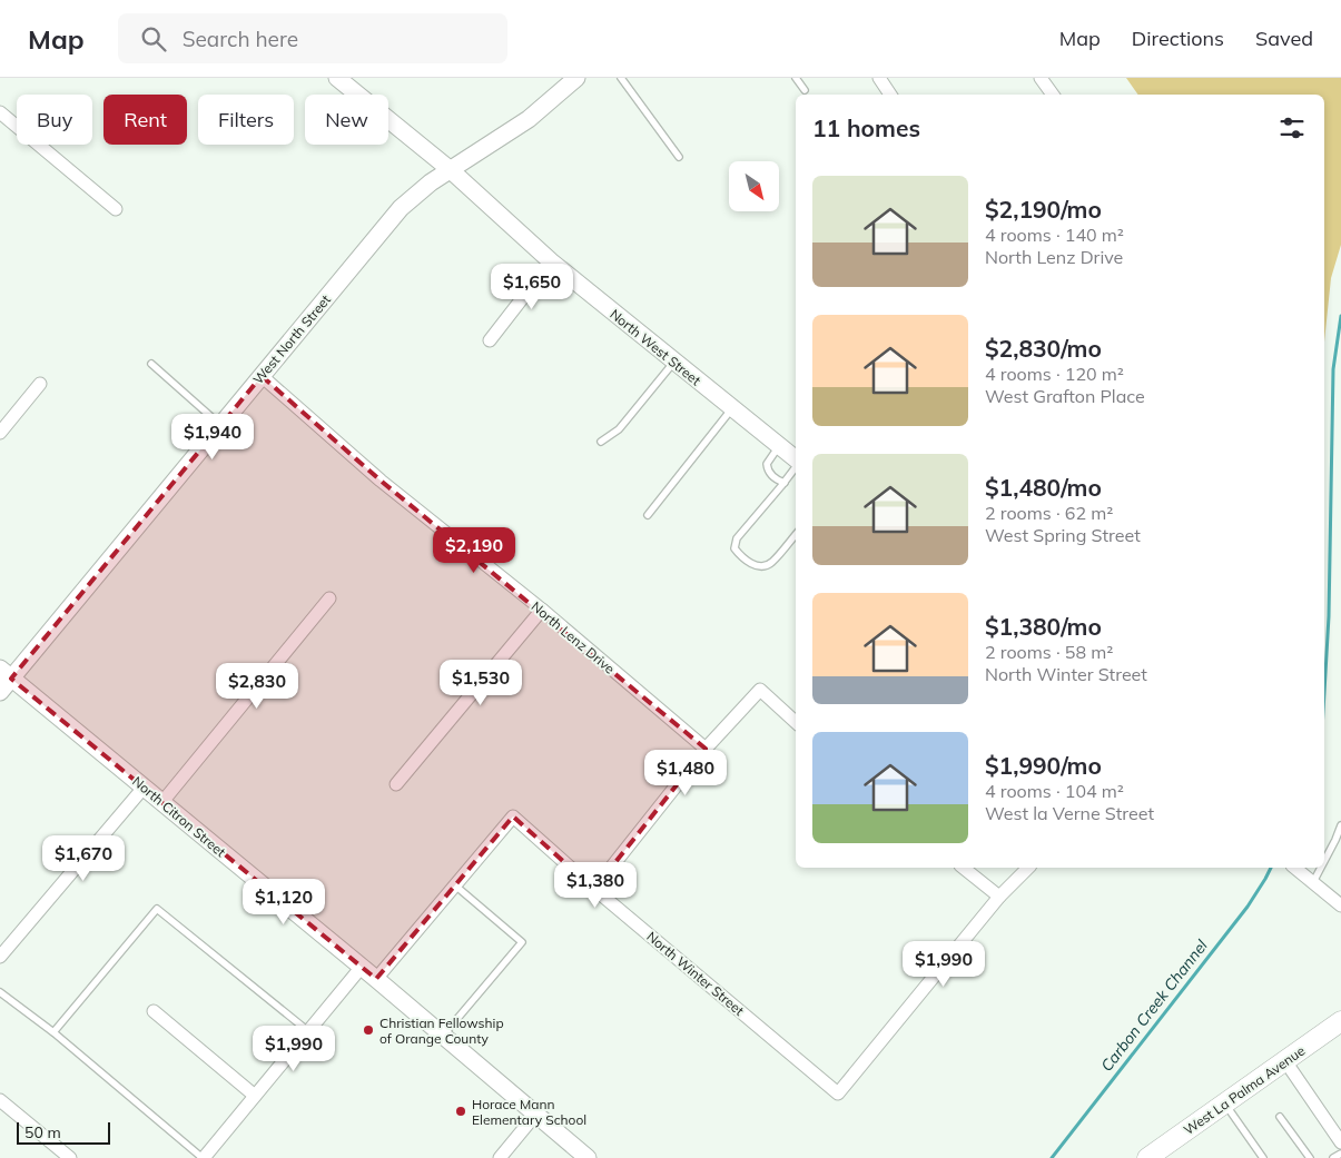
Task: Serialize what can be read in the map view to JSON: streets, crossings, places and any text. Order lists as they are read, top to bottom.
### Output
{
  "streets": {
    "main road": ["West La Palma Avenue"],
    "street": [
      "West North Street",
      "North West Street",
      "North Lenz Drive",
      "North Citron Street",
      "North Winter Street"
    ]
  },
  "crossings": [
    ["West North Street", "North West Street"],
    ["West North Street", "North Lenz Drive"],
    ["West North Street", "North Citron Street"],
    ["North Citron Street", "North Winter Street"]
  ],
  "water": ["Carbon Creek Channel"],
  "places": ["Christian Fellowship of Orange County", "Horace Mann Elementary School"],
  "scale_bar": "50 m",
  "north": "bottom right",
  "page": {
    "header": "Map",
    "search": "Search here",
    "nav": ["Map", "Directions", "Saved"],
    "chip": [
      "Buy",
      "Rent",
      "Filters",
      "New"
    ],
    "heading": "11 homes",
    "list": [
      {
        "name": "$2,190/mo",
        "note": "4 rooms · 140 m² · North Lenz Drive"
      },
      {
        "name": "$2,830/mo",
        "note": "4 rooms · 120 m² · West Grafton Place"
      },
      {
        "name": "$1,480/mo",
        "note": "2 rooms · 62 m² · West Spring Street"
      },
      {
        "name": "$1,380/mo",
        "note": "2 rooms · 58 m² · North Winter Street"
      },
      {
        "name": "$1,990/mo",
        "note": "4 rooms · 104 m² · West la Verne Street"
      }
    ],
    "price": [
      "$1,650",
      "$1,940",
      "$2,190",
      "$1,530",
      "$2,830",
      "$1,480",
      "$1,670",
      "$1,380",
      "$1,120",
      "$1,990",
      "$1,990"
    ],
    "scale": "50 m"
  }
}
